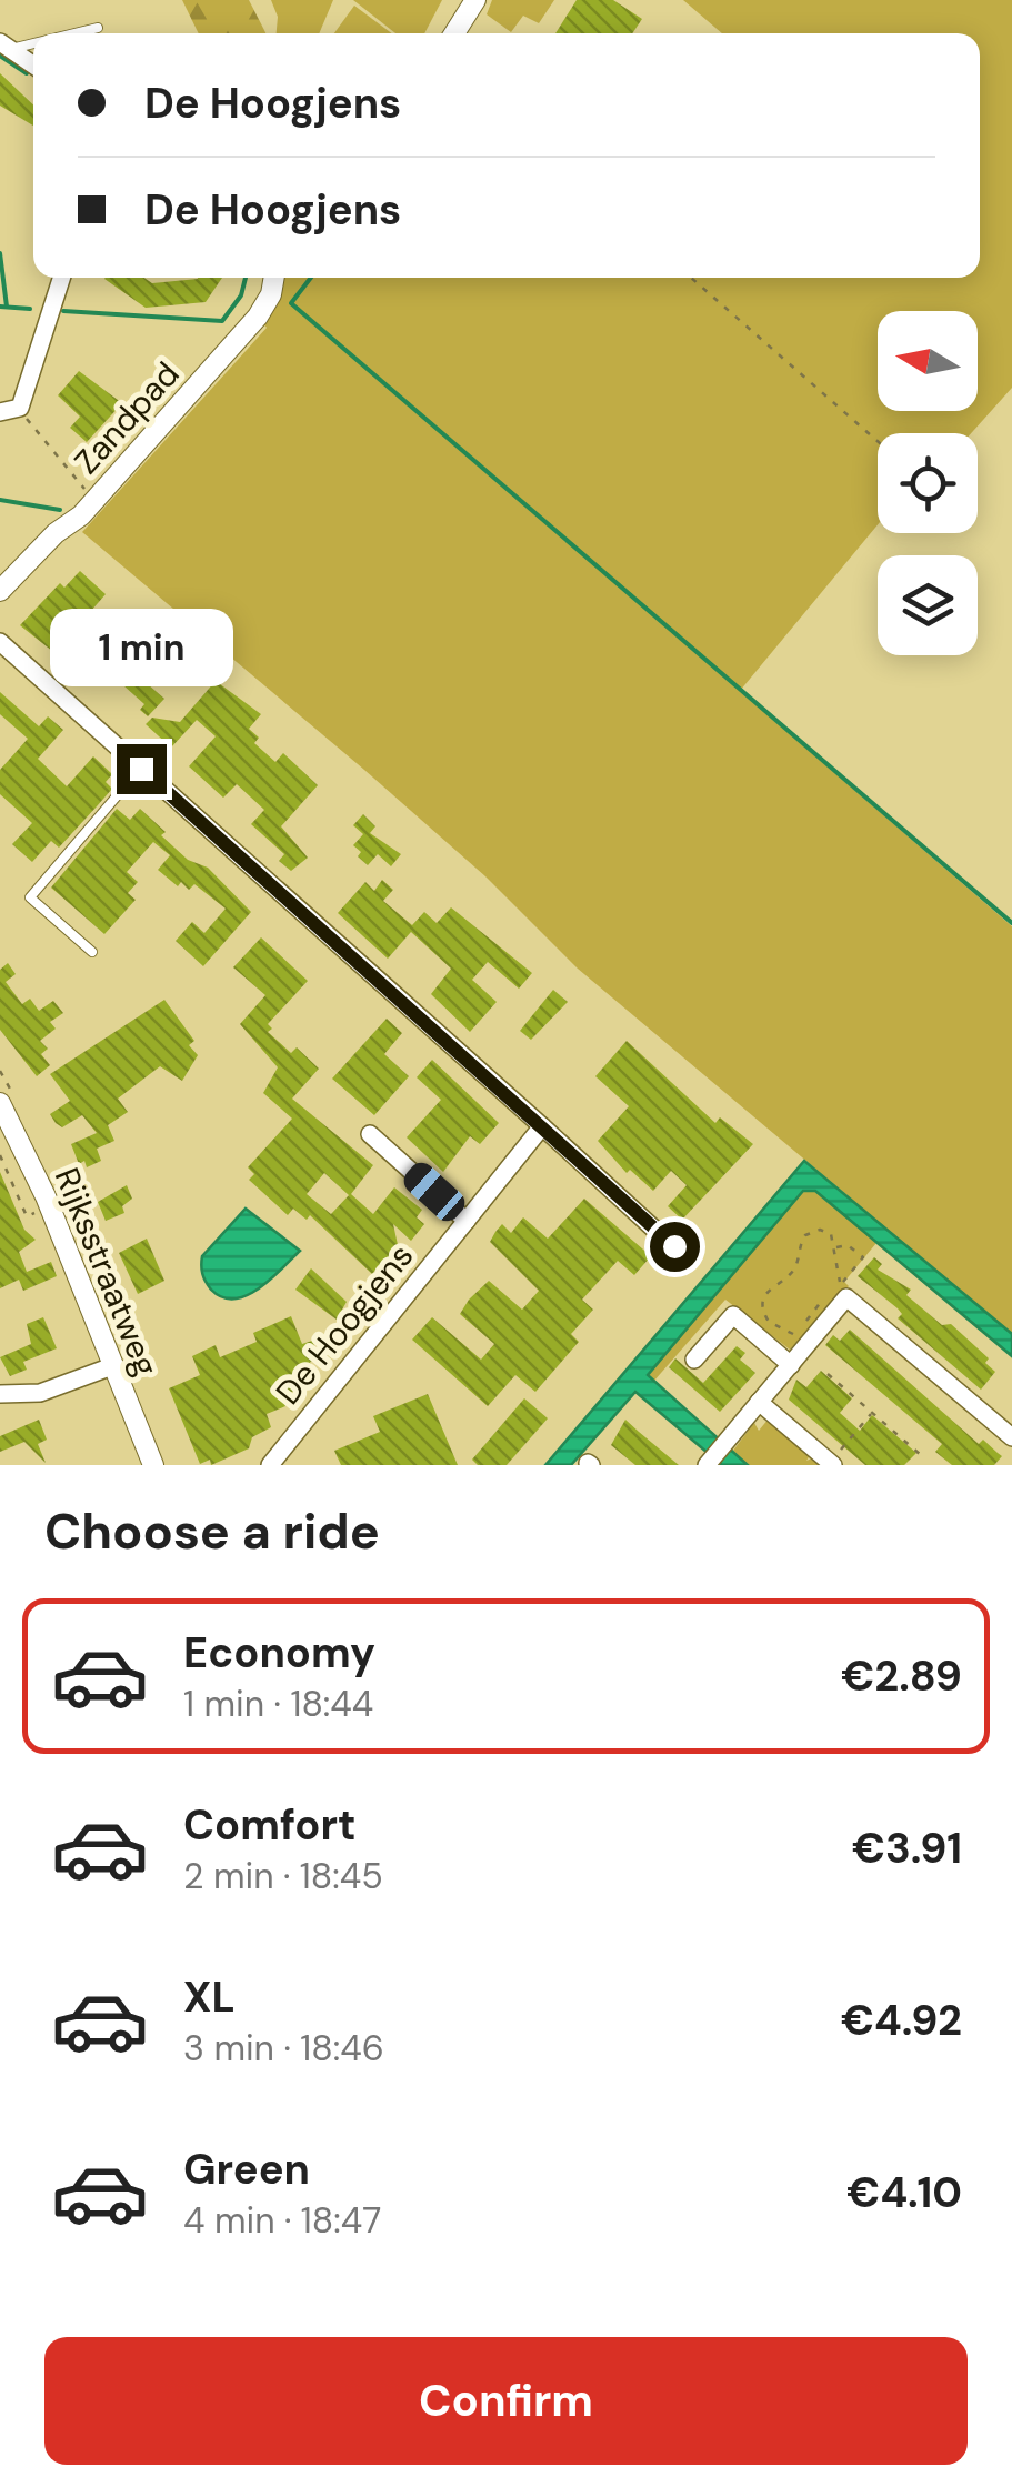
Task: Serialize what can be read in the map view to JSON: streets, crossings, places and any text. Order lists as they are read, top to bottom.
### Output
{
  "streets": {
    "street": ["Zandpad", "Rijksstraatweg", "De Hoogjens"]
  },
  "north": "left",
  "page": {
    "banner": ["De Hoogjens", "De Hoogjens"],
    "bubble": "1 min",
    "heading": "Choose a ride",
    "list": [
      {
        "name": "Economy",
        "note": "1 min · 18:44",
        "value": "€2.89"
      },
      {
        "name": "Comfort",
        "note": "2 min · 18:45",
        "value": "€3.91"
      },
      {
        "name": "XL",
        "note": "3 min · 18:46",
        "value": "€4.92"
      },
      {
        "name": "Green",
        "note": "4 min · 18:47",
        "value": "€4.10"
      }
    ],
    "buttons": "Confirm"
  }
}
